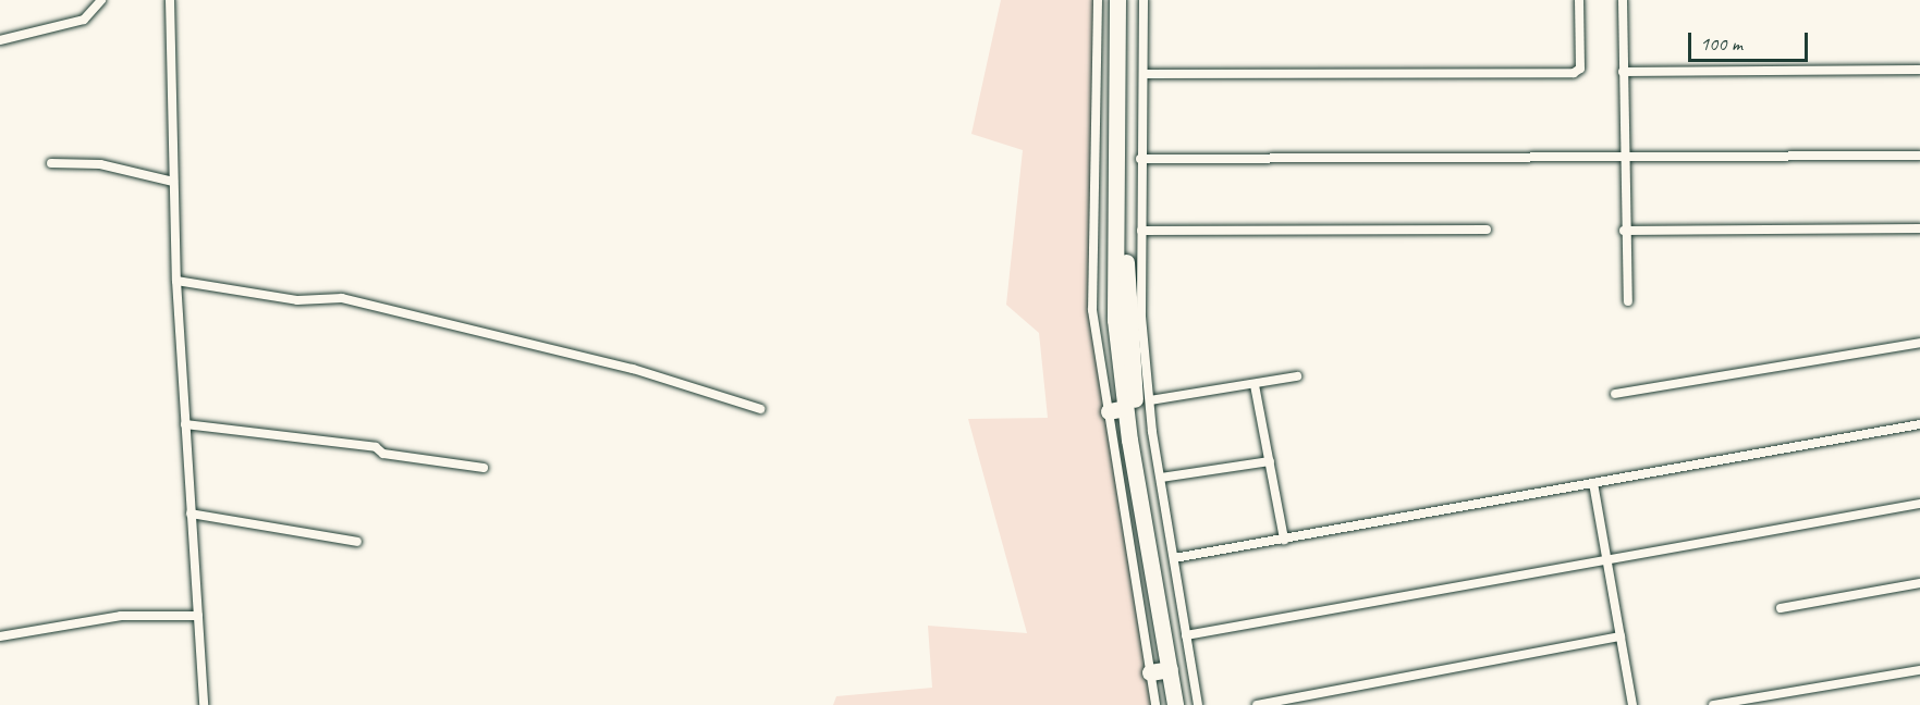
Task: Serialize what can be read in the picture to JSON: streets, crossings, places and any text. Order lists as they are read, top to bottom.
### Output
{
  "scale_bar": "100 m"
}
